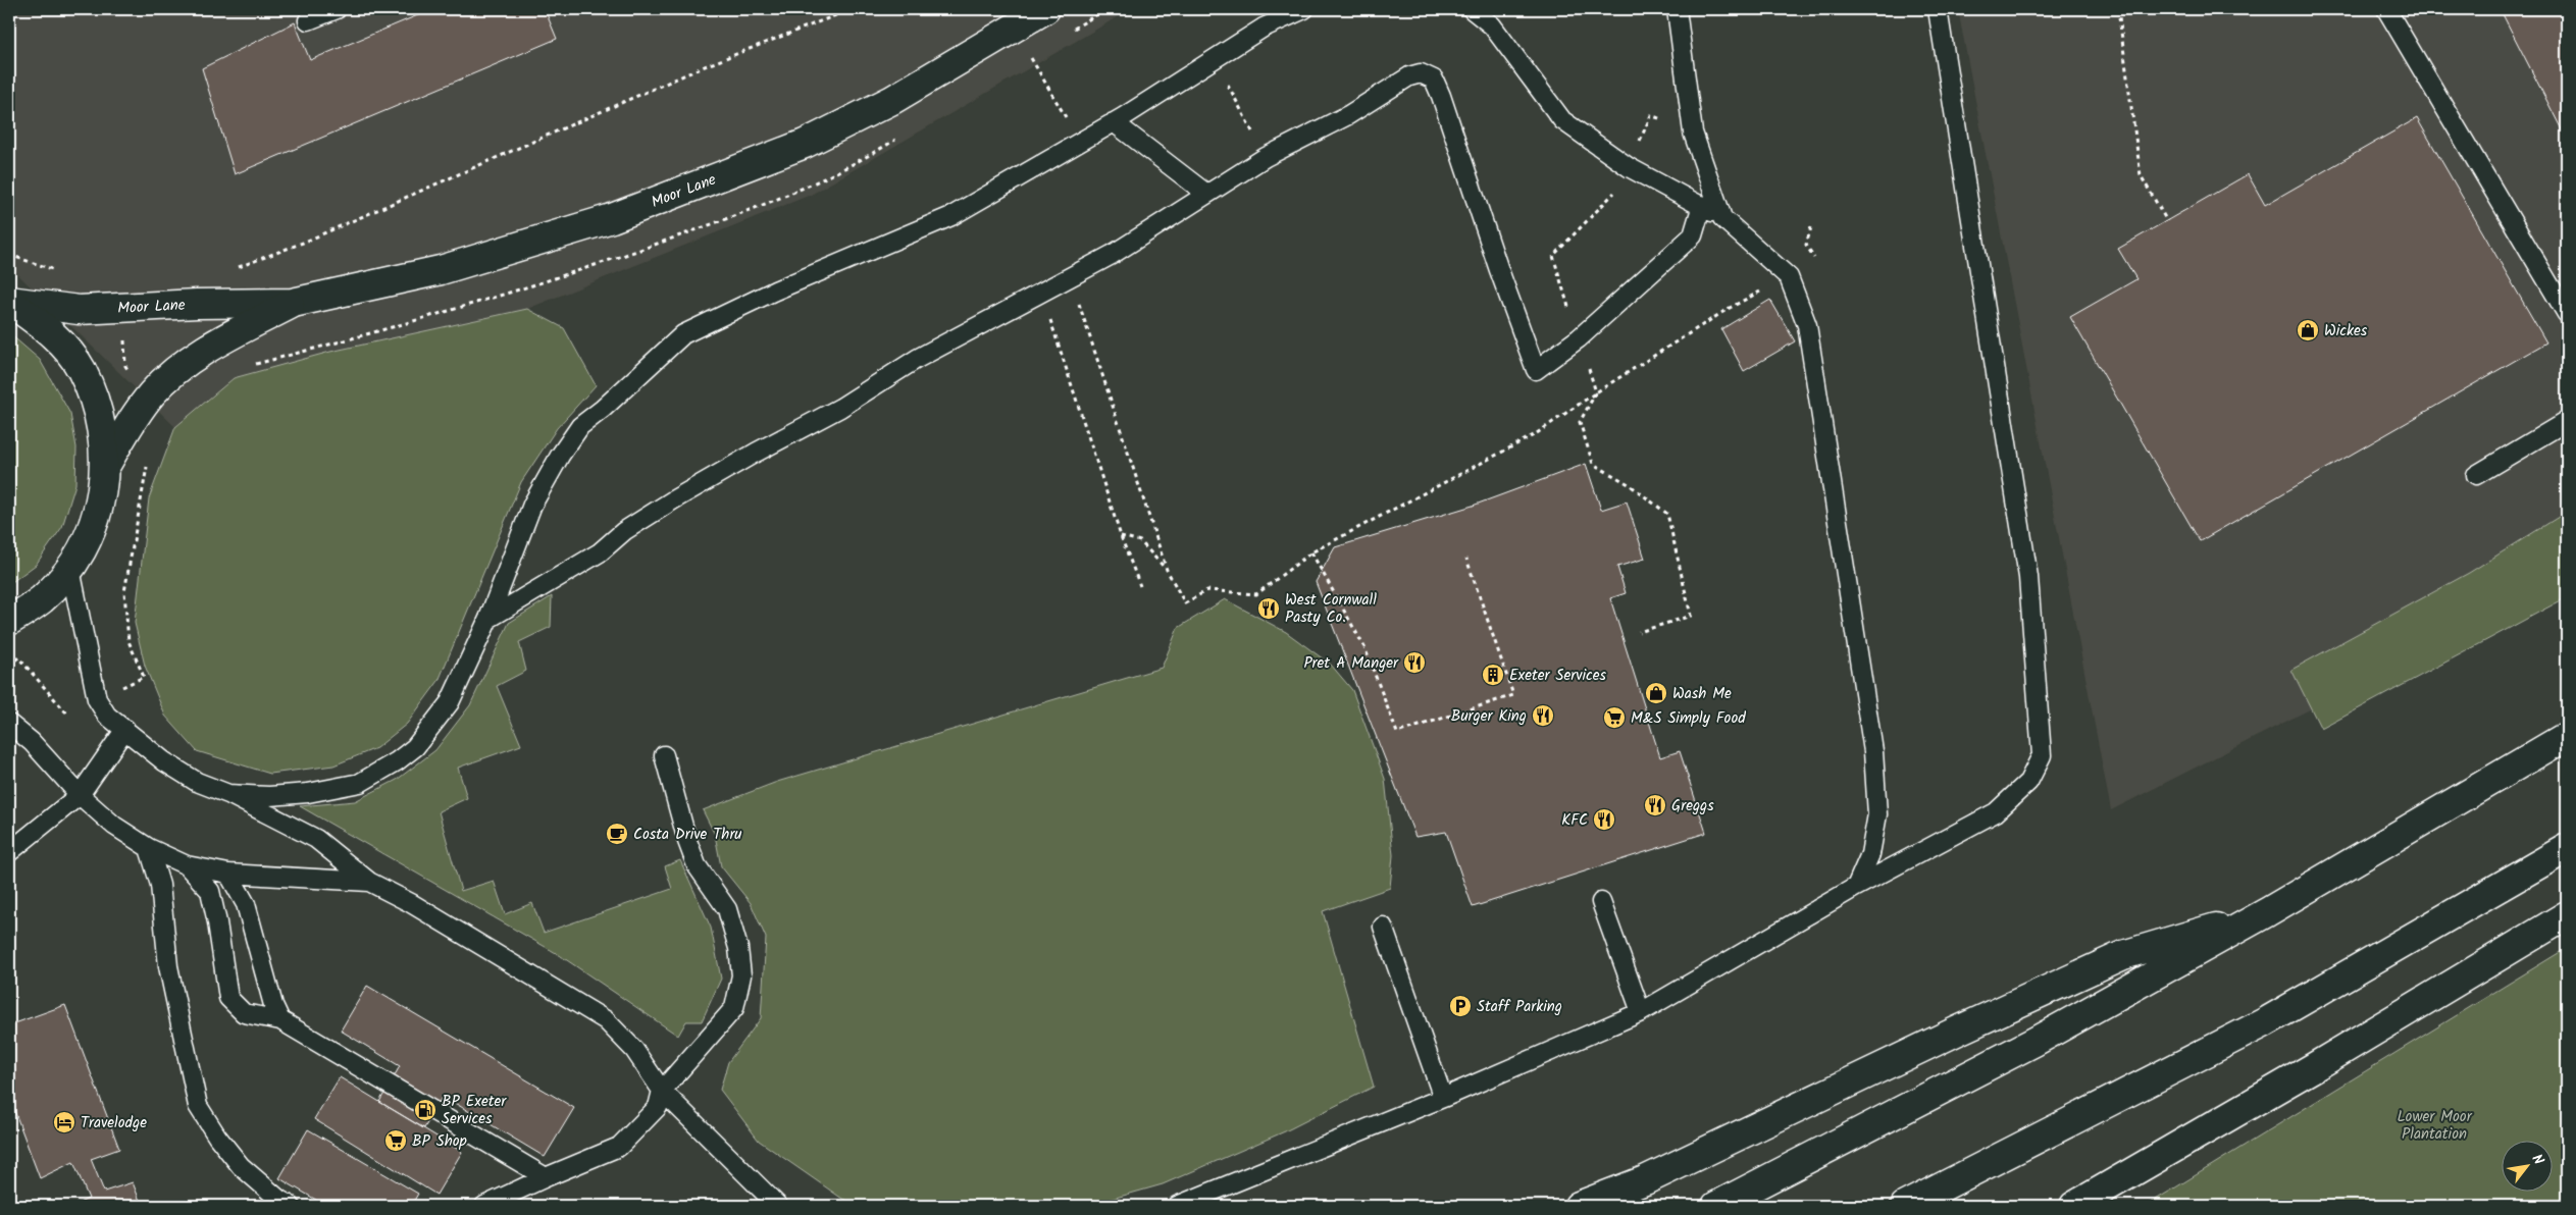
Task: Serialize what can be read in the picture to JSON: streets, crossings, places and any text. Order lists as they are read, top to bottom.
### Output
{
  "streets": {
    "main road": ["Moor Lane"]
  },
  "parks": ["Lower Moor Plantation"],
  "places": {
    "shop": ["Wickes", "Wash Me"],
    "restaurant": [
      "West Cornwall Pasty Co.",
      "Pret A Manger",
      "Burger King",
      "Greggs",
      "KFC"
    ],
    "building": ["Exeter Services"],
    "supermarket": ["M&S Simply Food", "BP Shop"],
    "cafe": ["Costa Drive Thru"],
    "parking": ["Staff Parking"],
    "fuel station": ["BP Exeter Services"],
    "hotel": ["Travelodge"]
  },
  "north": "top right"
}
